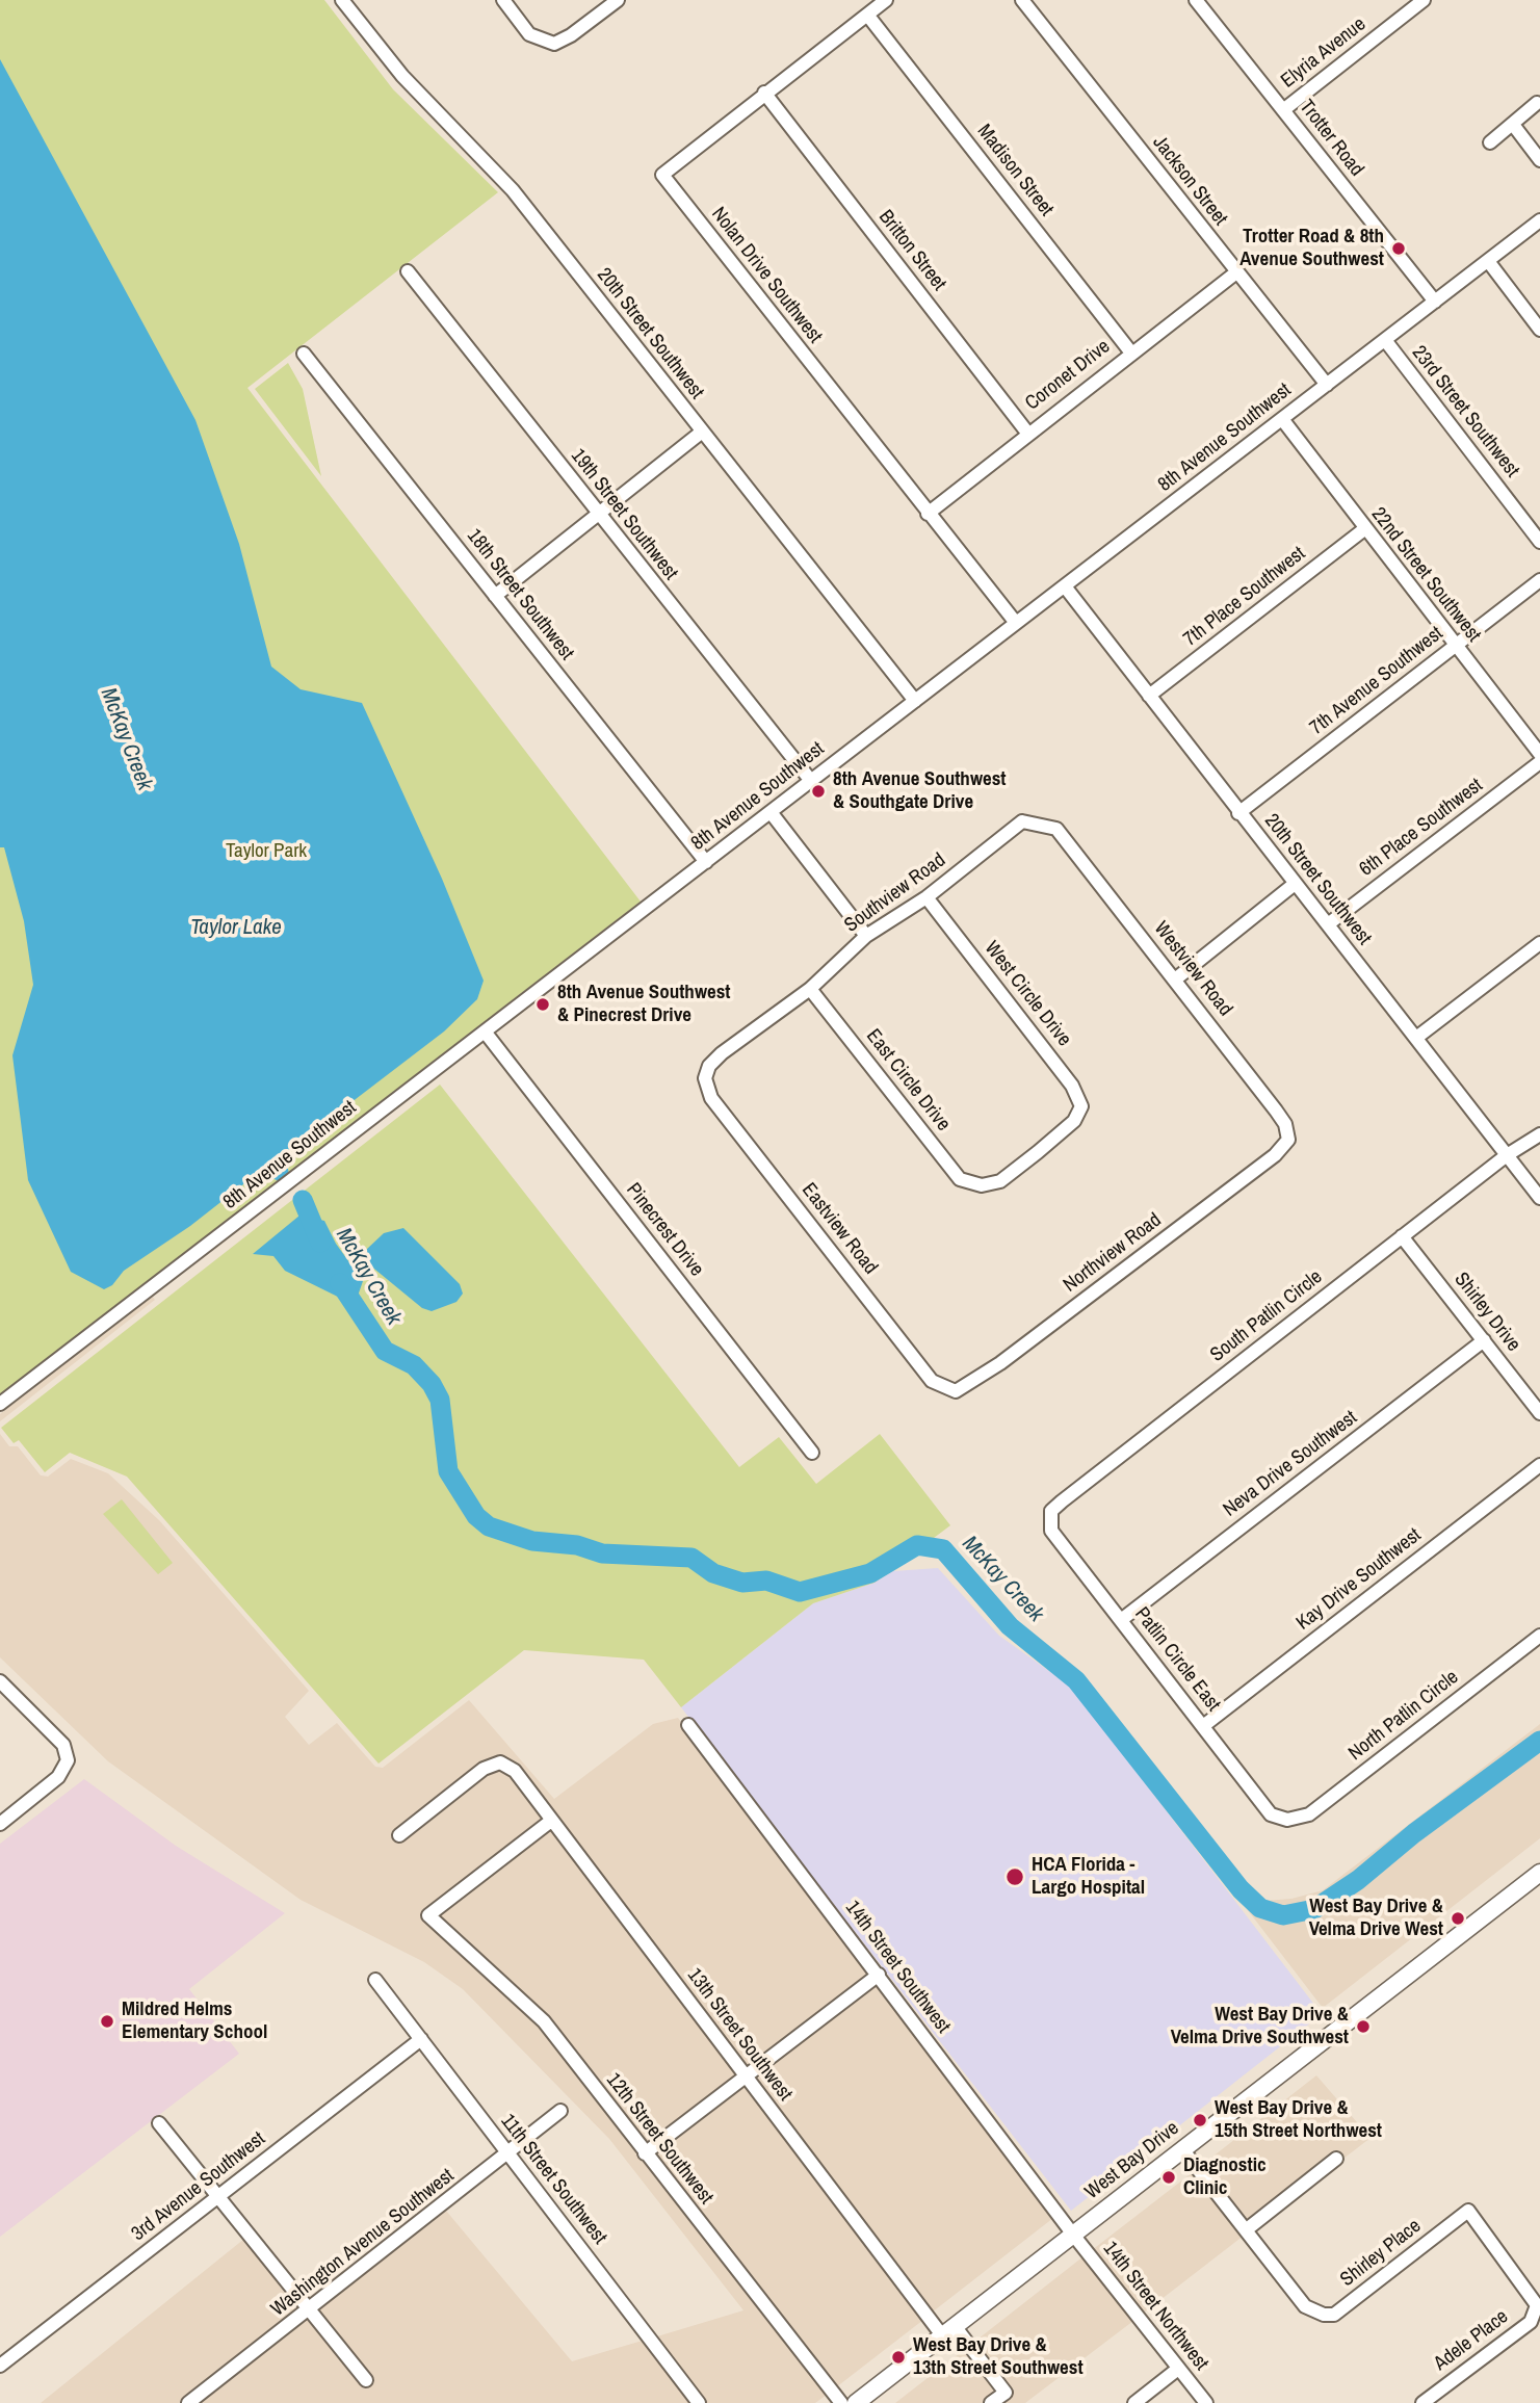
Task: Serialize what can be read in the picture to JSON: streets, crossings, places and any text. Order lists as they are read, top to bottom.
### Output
{
  "streets": {
    "main road": ["West Bay Drive"],
    "street": [
      "Elyria Avenue",
      "Trotter Road",
      "Madison Street",
      "Jackson Street",
      "Britton Street",
      "Nolan Drive Southwest",
      "20th Street Southwest",
      "Coronet Drive",
      "23rd Street Southwest",
      "8th Avenue Southwest",
      "19th Street Southwest",
      "22nd Street Southwest",
      "18th Street Southwest",
      "7th Place Southwest",
      "7th Avenue Southwest",
      "6th Place Southwest",
      "Southview Road",
      "Westview Road",
      "West Circle Drive",
      "East Circle Drive",
      "Eastview Road",
      "Pinecrest Drive",
      "Northview Road",
      "Shirley Drive",
      "South Patlin Circle",
      "Neva Drive Southwest",
      "Kay Drive Southwest",
      "Patlin Circle East",
      "North Patlin Circle",
      "14th Street Southwest",
      "13th Street Southwest",
      "12th Street Southwest",
      "11th Street Southwest",
      "3rd Avenue Southwest",
      "Washington Avenue Southwest",
      "Shirley Place",
      "14th Street Northwest",
      "Adele Place"
    ]
  },
  "crossings": [
    ["Elyria Avenue", "Trotter Road"],
    ["Trotter Road", "8th Avenue Southwest"],
    ["Madison Street", "Nolan Drive Southwest"],
    ["Madison Street", "Coronet Drive"],
    ["Jackson Street", "Coronet Drive"],
    ["Jackson Street", "8th Avenue Southwest"],
    ["Britton Street", "Nolan Drive Southwest"],
    ["Britton Street", "Coronet Drive"],
    ["Nolan Drive Southwest", "Coronet Drive"],
    ["Nolan Drive Southwest", "8th Avenue Southwest"],
    ["20th Street Southwest", "8th Avenue Southwest"],
    ["20th Street Southwest", "7th Place Southwest"],
    ["20th Street Southwest", "7th Avenue Southwest"],
    ["20th Street Southwest", "6th Place Southwest"],
    ["20th Street Southwest", "South Patlin Circle"],
    ["23rd Street Southwest", "8th Avenue Southwest"],
    ["8th Avenue Southwest", "19th Street Southwest"],
    ["8th Avenue Southwest", "22nd Street Southwest"],
    ["8th Avenue Southwest", "18th Street Southwest"],
    ["8th Avenue Southwest", "Pinecrest Drive"],
    ["22nd Street Southwest", "7th Place Southwest"],
    ["22nd Street Southwest", "7th Avenue Southwest"],
    ["Southview Road", "Westview Road"],
    ["Southview Road", "West Circle Drive"],
    ["Southview Road", "East Circle Drive"],
    ["Southview Road", "Eastview Road"],
    ["Westview Road", "Northview Road"],
    ["West Circle Drive", "East Circle Drive"],
    ["Eastview Road", "Northview Road"],
    ["Shirley Drive", "South Patlin Circle"],
    ["Shirley Drive", "Neva Drive Southwest"],
    ["South Patlin Circle", "Patlin Circle East"],
    ["Neva Drive Southwest", "Patlin Circle East"],
    ["Kay Drive Southwest", "Patlin Circle East"],
    ["Patlin Circle East", "North Patlin Circle"],
    ["14th Street Southwest", "West Bay Drive"],
    ["14th Street Southwest", "14th Street Northwest"],
    ["13th Street Southwest", "12th Street Southwest"],
    ["13th Street Southwest", "West Bay Drive"],
    ["West Bay Drive", "14th Street Northwest"],
    ["11th Street Southwest", "3rd Avenue Southwest"],
    ["11th Street Southwest", "Washington Avenue Southwest"],
    ["Shirley Place", "Adele Place"]
  ],
  "water": ["McKay Creek", "Taylor Lake"],
  "parks": ["Taylor Park"],
  "places": [
    "Trotter Road & 8th Avenue Southwest",
    "8th Avenue Southwest & Southgate Drive",
    "8th Avenue Southwest & Pinecrest Drive",
    "HCA Florida - Largo Hospital",
    "West Bay Drive & Velma Drive West",
    "Mildred Helms Elementary School",
    "West Bay Drive & Velma Drive Southwest",
    "West Bay Drive & 15th Street Northwest",
    "Diagnostic Clinic",
    "West Bay Drive & 13th Street Southwest"
  ]
}
